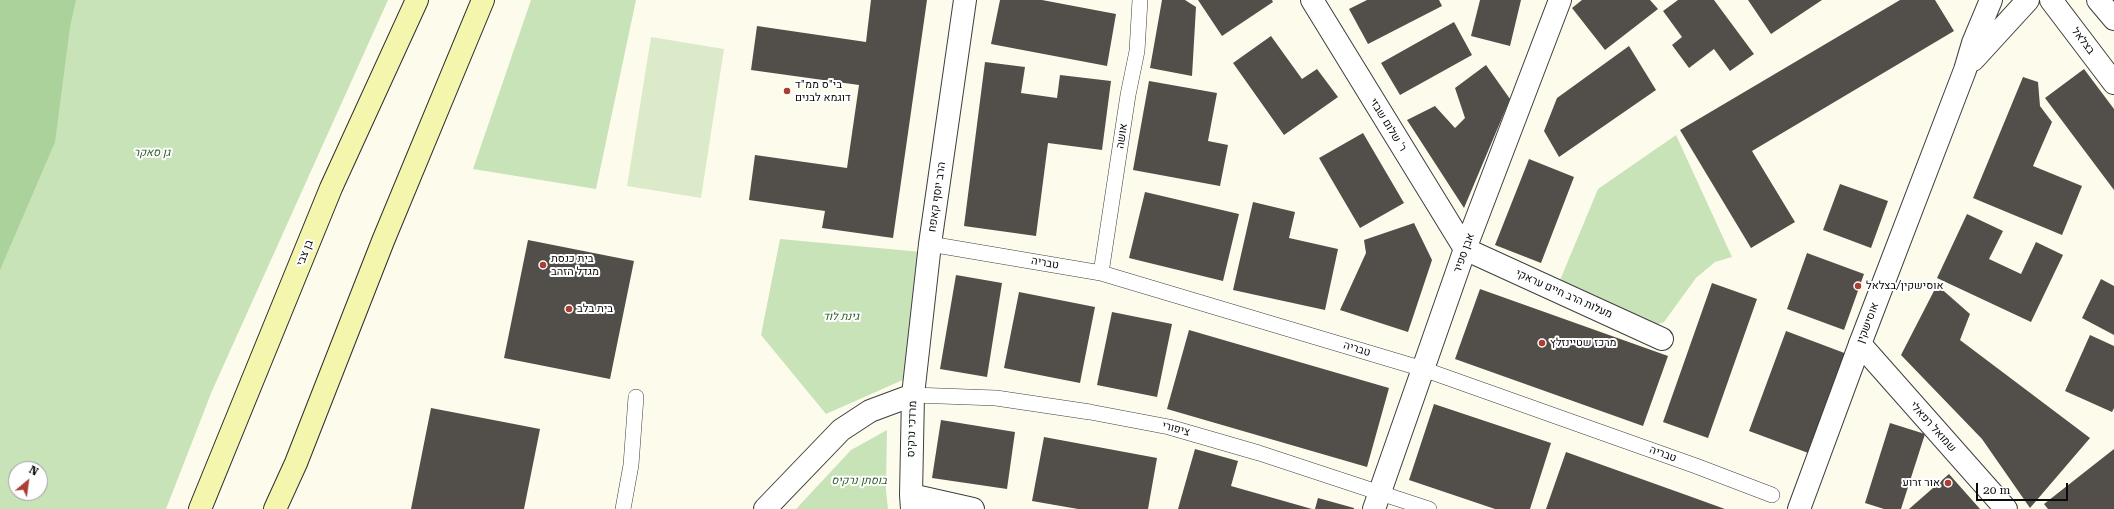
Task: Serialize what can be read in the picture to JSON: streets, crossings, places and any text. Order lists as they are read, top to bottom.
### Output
{
  "streets": {
    "main road": ["בן צבי"],
    "street": [
      "בצלאל",
      "ר' שלום שבזי",
      "הרב יוסף קאפח",
      "אבן ספיר",
      "מעלות הרב חיים עראקי",
      "אוסישקין",
      "שמואל רפאלי",
      "מרדכי נרקיס"
    ],
    "lane": ["אושה", "טבריה", "ציפורי"]
  },
  "crossings": [
    ["ר' שלום שבזי", "אבן ספיר"],
    ["ר' שלום שבזי", "מעלות הרב חיים עראקי"],
    ["אושה", "טבריה"],
    ["הרב יוסף קאפח", "טבריה"],
    ["הרב יוסף קאפח", "מרדכי נרקיס"],
    ["הרב יוסף קאפח", "ציפורי"],
    ["אבן ספיר", "טבריה"],
    ["אבן ספיר", "מעלות הרב חיים עראקי"],
    ["אבן ספיר", "ציפורי"],
    ["אוסישקין", "שמואל רפאלי"],
    ["מרדכי נרקיס", "ציפורי"]
  ],
  "parks": ["גן סאקר", "גינת לוד", "בוסתן נרקיס"],
  "places": [
    "בי\"ס ממ\"ד דוגמא לבנים",
    "בית כנסת מגדל הזהב",
    "אוסישקין/בצלאל",
    "בית בלב",
    "מרכז שטיינזלץ",
    "אור זרוע"
  ],
  "scale_bar": "20 m",
  "north": "top right"
}
